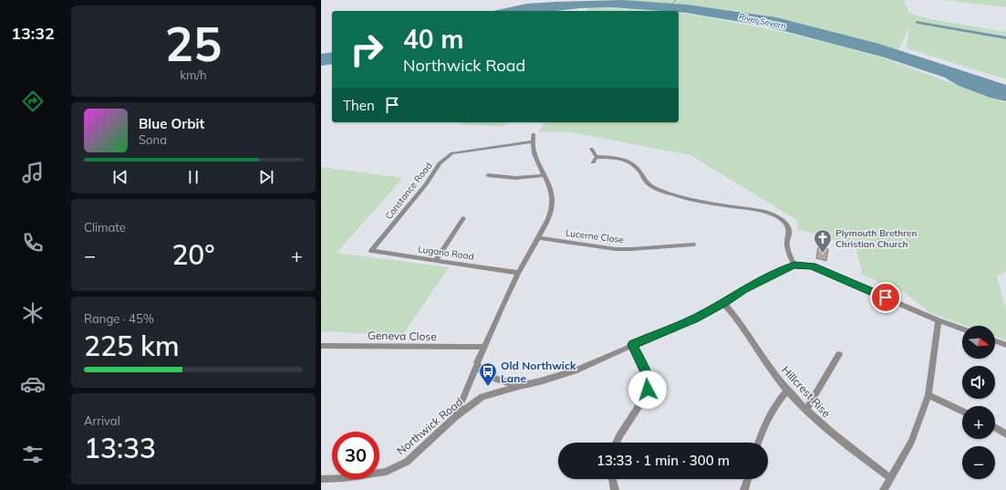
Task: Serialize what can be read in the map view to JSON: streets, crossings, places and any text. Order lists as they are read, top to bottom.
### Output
{
  "streets": {
    "street": [
      "Constance Road",
      "Lucerne Close",
      "Lugano Road",
      "Geneva Close",
      "Hillcrest Rise",
      "Northwick Road"
    ]
  },
  "crossings": [
    ["Constance Road", "Lugano Road"],
    ["Hillcrest Rise", "Northwick Road"]
  ],
  "water": ["River Severn"],
  "places": {
    "church": ["Plymouth Brethren Christian Church"],
    "bus stop": ["Old Northwick Lane"]
  },
  "north": "right",
  "page": {
    "tabs": "13:32",
    "tile": [
      ["25", "km/h"],
      "Climate",
      ["Range · 45%", "225 km"],
      ["Arrival", "13:33"]
    ],
    "turn": ["40 m", "Northwick Road"],
    "then": "Then",
    "song": ["Blue Orbit", "Sona"],
    "heat": ["−", "20°", "+"],
    "map_buttons": ["+", "−"],
    "limit": "30",
    "trip": "13:33 · 1 min · 300 m"
  }
}
